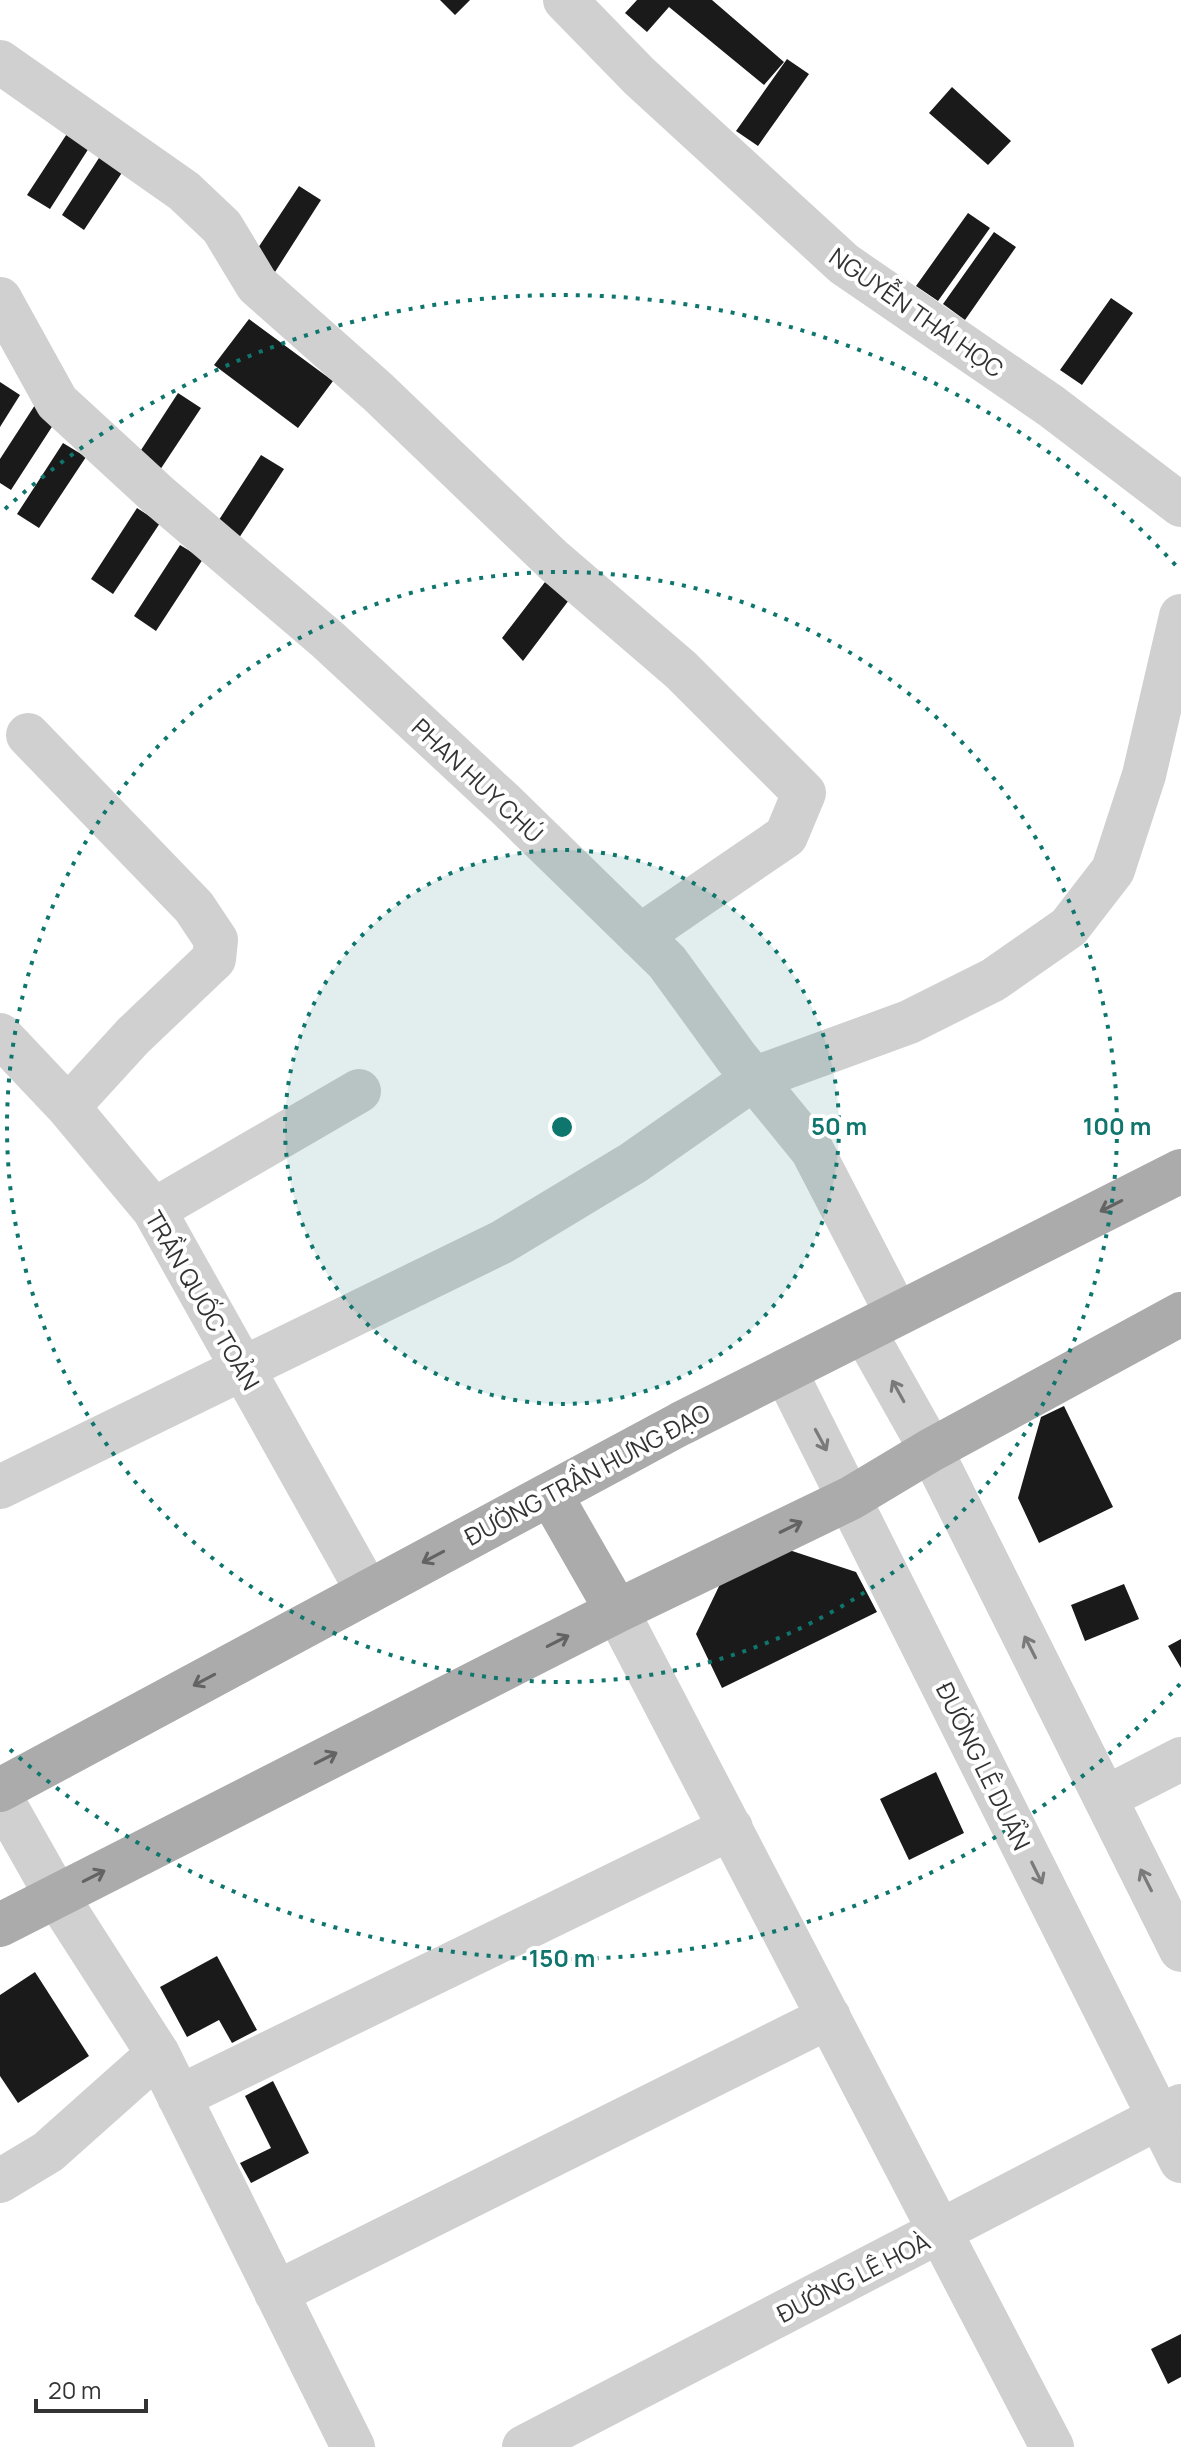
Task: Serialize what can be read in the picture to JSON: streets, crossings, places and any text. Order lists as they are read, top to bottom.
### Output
{
  "streets": {
    "main road": ["ĐƯỜNG TRẦN HƯNG ĐẠO"],
    "street": [
      "NGUYỄN THÁI HỌC",
      "PHAN HUY CHÚ",
      "TRẦN QUỐC TOẢN",
      "ĐƯỜNG LÊ DUẨN",
      "ĐƯỜNG LÊ HOÀ"
    ]
  },
  "crossings": [
    ["PHAN HUY CHÚ", "ĐƯỜNG TRẦN HƯNG ĐẠO"],
    ["TRẦN QUỐC TOẢN", "ĐƯỜNG TRẦN HƯNG ĐẠO"],
    ["ĐƯỜNG TRẦN HƯNG ĐẠO", "ĐƯỜNG LÊ DUẨN"],
    ["ĐƯỜNG LÊ DUẨN", "ĐƯỜNG LÊ HOÀ"]
  ],
  "scale_bar": "20 m",
  "rings": ["50 m", "100 m", "150 m"]
}
